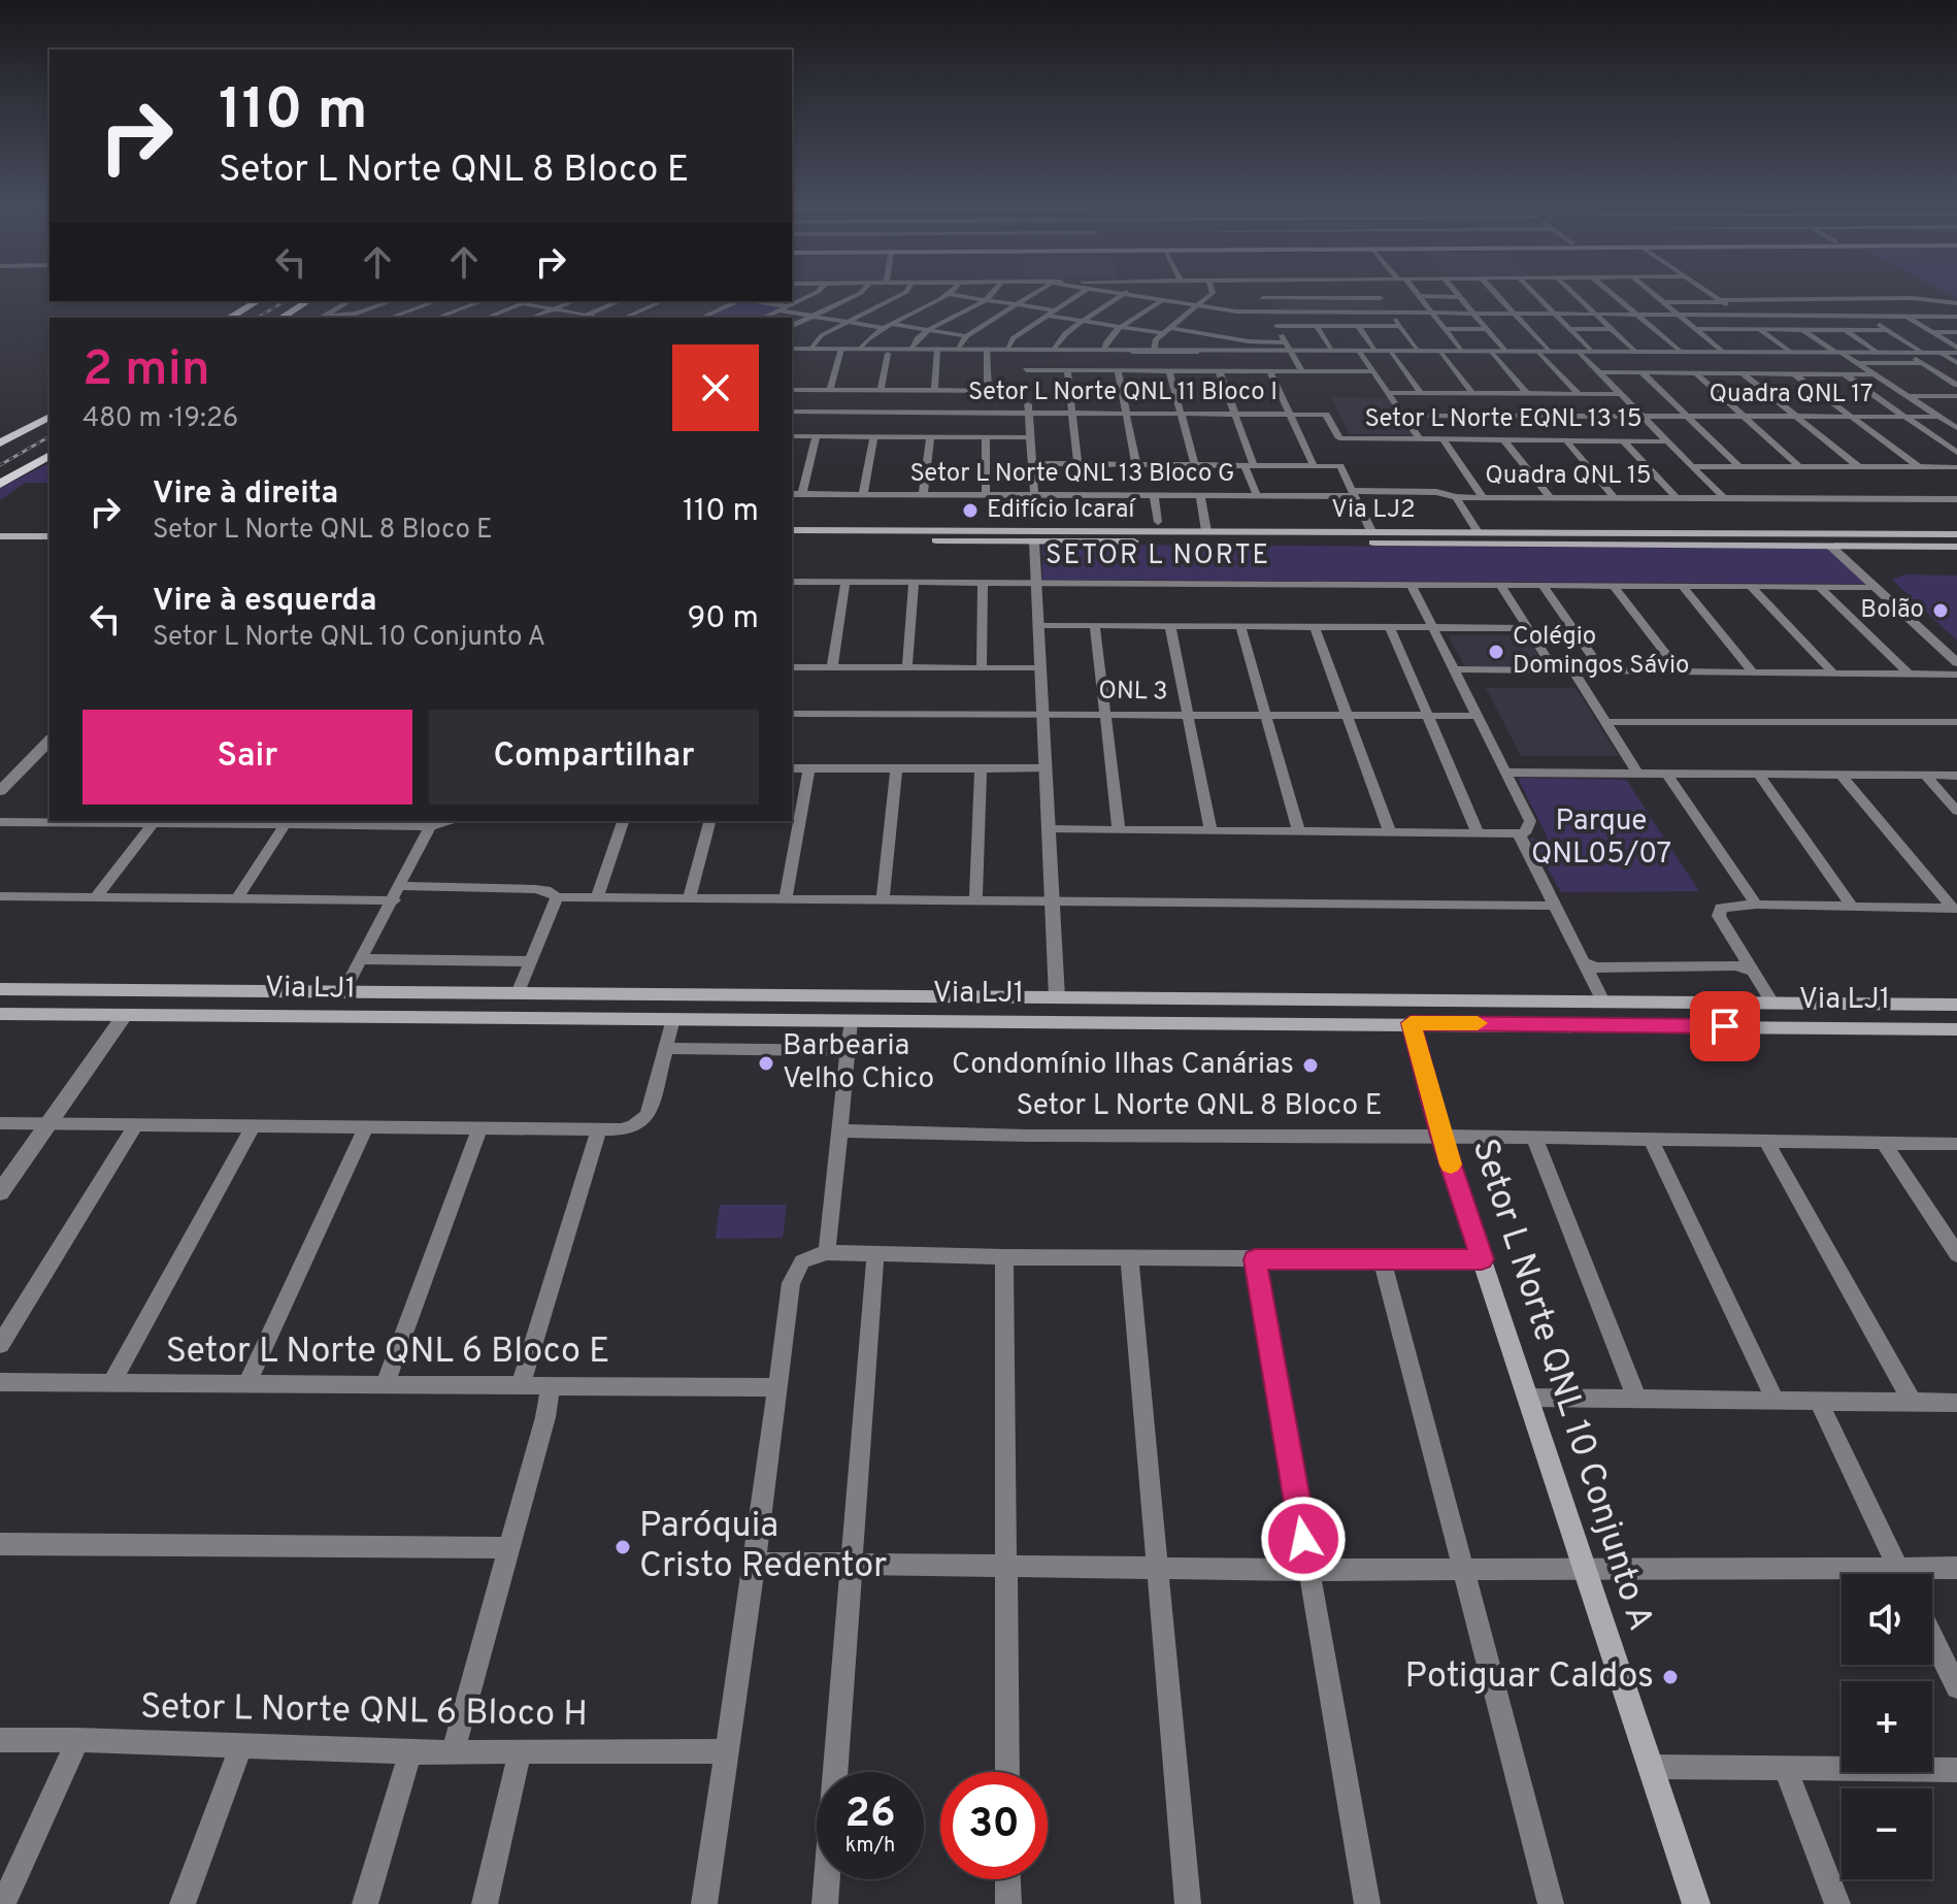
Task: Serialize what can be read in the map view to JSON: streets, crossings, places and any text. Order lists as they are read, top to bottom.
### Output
{
  "streets": {
    "main road": ["Via LJ2", "Via LJ1", "Setor L Norte QNL 10 Conjunto A"],
    "street": [
      "Setor L Norte QNL 11 Bloco I",
      "Quadra QNL 17",
      "Setor L Norte EQNL 13 15",
      "Setor L Norte QNL 13 Bloco G",
      "Quadra QNL 15",
      "ONL 3",
      "Setor L Norte QNL 8 Bloco E",
      "Setor L Norte QNL 6 Bloco E",
      "Setor L Norte QNL 6 Bloco H"
    ]
  },
  "crossings": [
    ["Setor L Norte QNL 11 Bloco I", "Setor L Norte EQNL 13 15"],
    ["Setor L Norte QNL 13 Bloco G", "Quadra QNL 15"],
    ["Quadra QNL 15", "Via LJ2"],
    ["Via LJ1", "Setor L Norte QNL 10 Conjunto A"],
    ["Setor L Norte QNL 8 Bloco E", "Setor L Norte QNL 10 Conjunto A"]
  ],
  "districts": ["SETOR L NORTE"],
  "parks": ["Parque QNL05/07"],
  "places": [
    "Edifício Icaraí",
    "Bolão",
    "Colégio Domingos Sávio",
    "Barbearia Velho Chico",
    "Condomínio Ilhas Canárias",
    "Paróquia Cristo Redentor",
    "Potiguar Caldos"
  ],
  "page": {
    "turn": ["110 m", "Setor L Norte QNL 8 Bloco E"],
    "heading": ["2 min", "480 m · 19:26"],
    "list": [
      {
        "name": "Vire à direita",
        "note": "Setor L Norte QNL 8 Bloco E",
        "value": "110 m"
      },
      {
        "name": "Vire à esquerda",
        "note": "Setor L Norte QNL 10 Conjunto A",
        "value": "90 m"
      }
    ],
    "buttons": ["Sair", "Compartilhar"],
    "map_buttons": ["+", "−"],
    "speed": "26 km/h",
    "limit": "30"
  }
}
